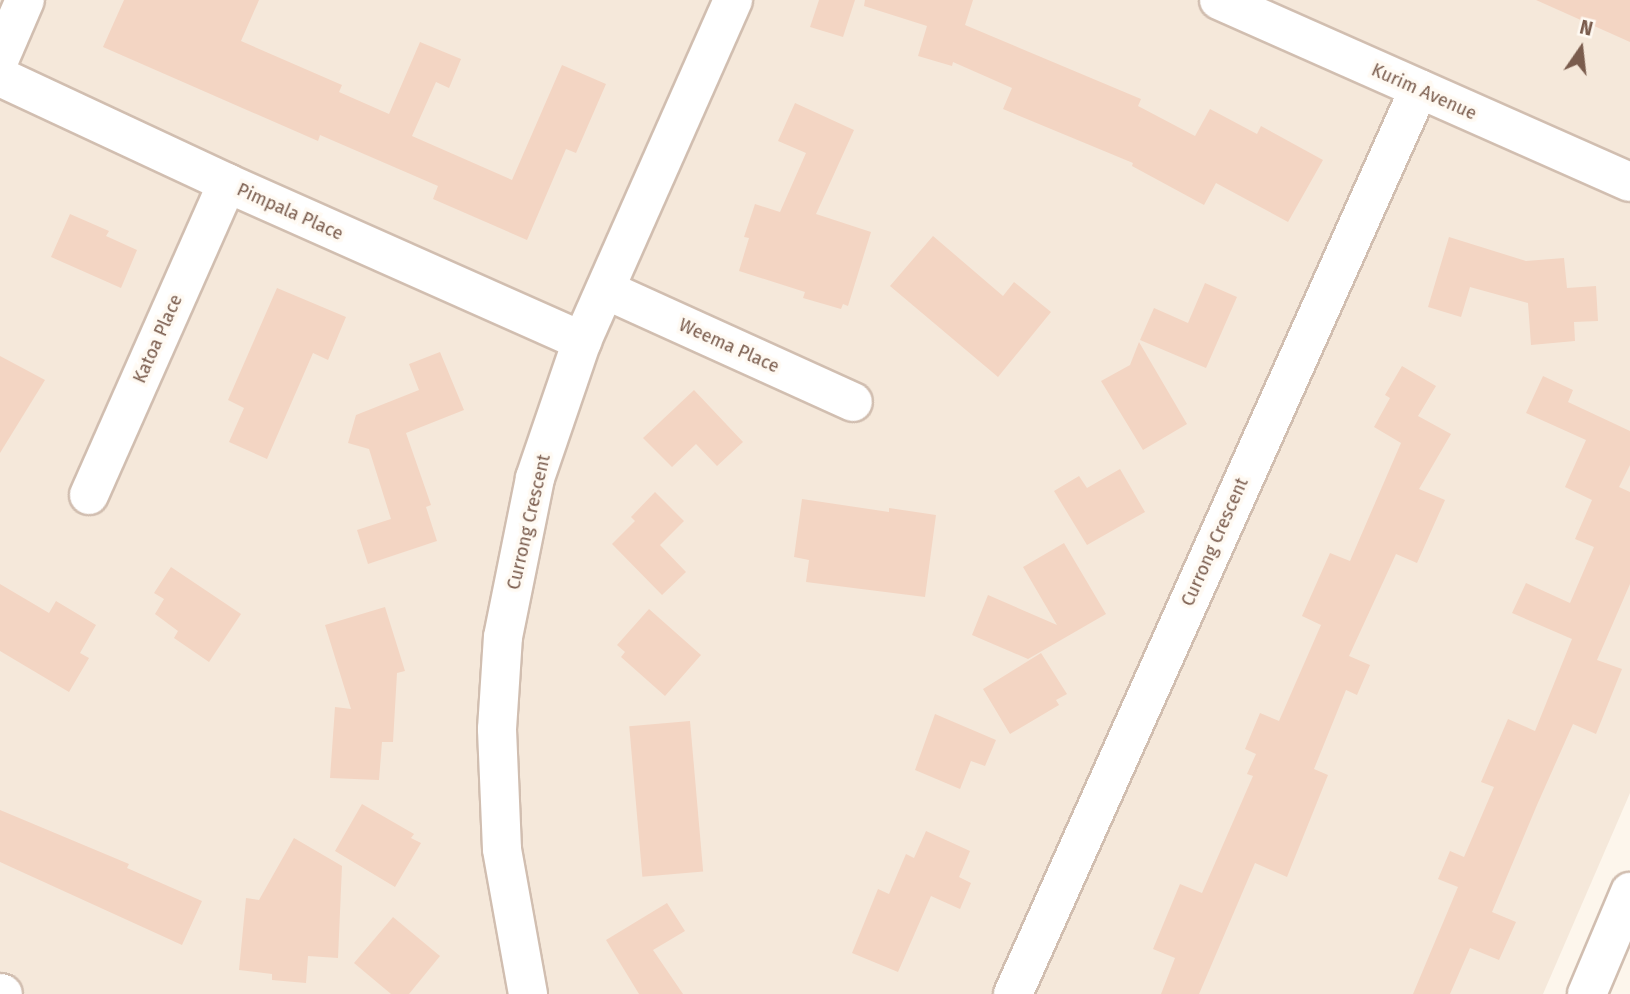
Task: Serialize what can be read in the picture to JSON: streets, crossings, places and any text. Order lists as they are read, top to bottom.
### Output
{
  "streets": {
    "street": [
      "Kurim Avenue",
      "Pimpala Place",
      "Katoa Place",
      "Weema Place",
      "Currong Crescent"
    ]
  },
  "crossings": [
    ["Kurim Avenue", "Currong Crescent"],
    ["Pimpala Place", "Katoa Place"],
    ["Pimpala Place", "Currong Crescent"],
    ["Weema Place", "Currong Crescent"]
  ],
  "north": "top"
}
